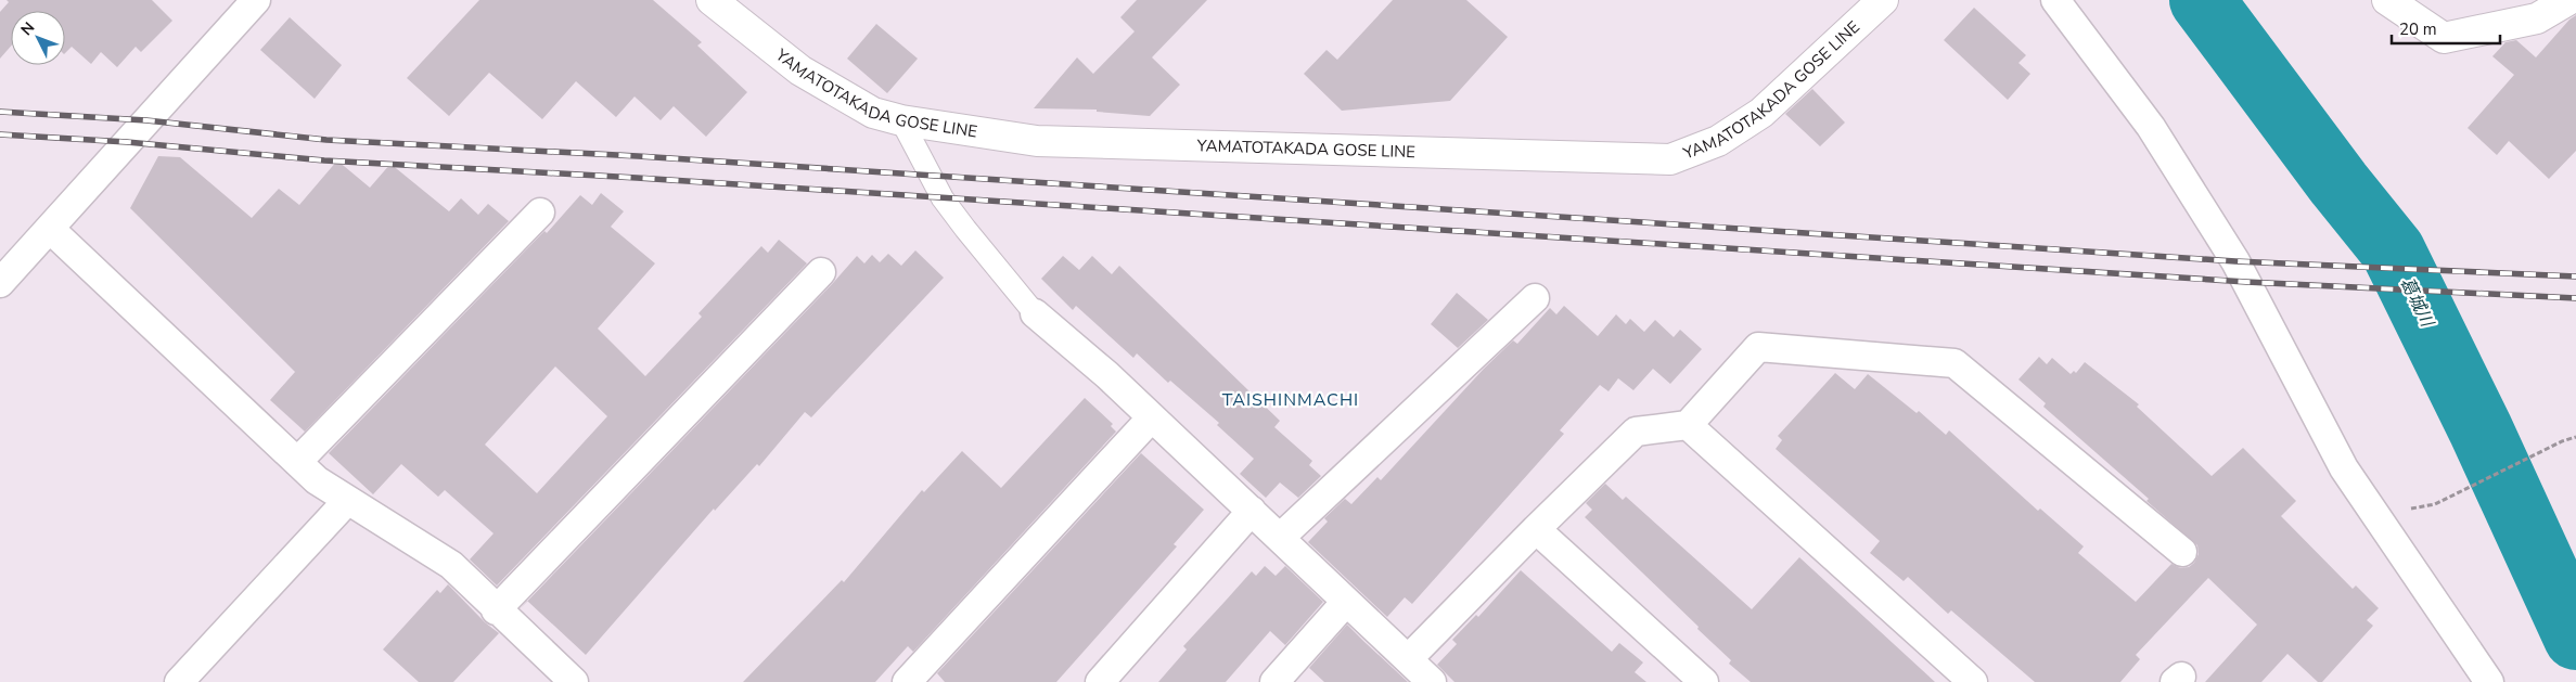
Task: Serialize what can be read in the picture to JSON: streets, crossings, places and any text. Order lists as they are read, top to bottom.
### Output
{
  "streets": {
    "main road": ["YAMATOTAKADA GOSE LINE"]
  },
  "districts": ["TAISHINMACHI"],
  "water": ["葛城川"],
  "scale_bar": "20 m",
  "north": "top left"
}
